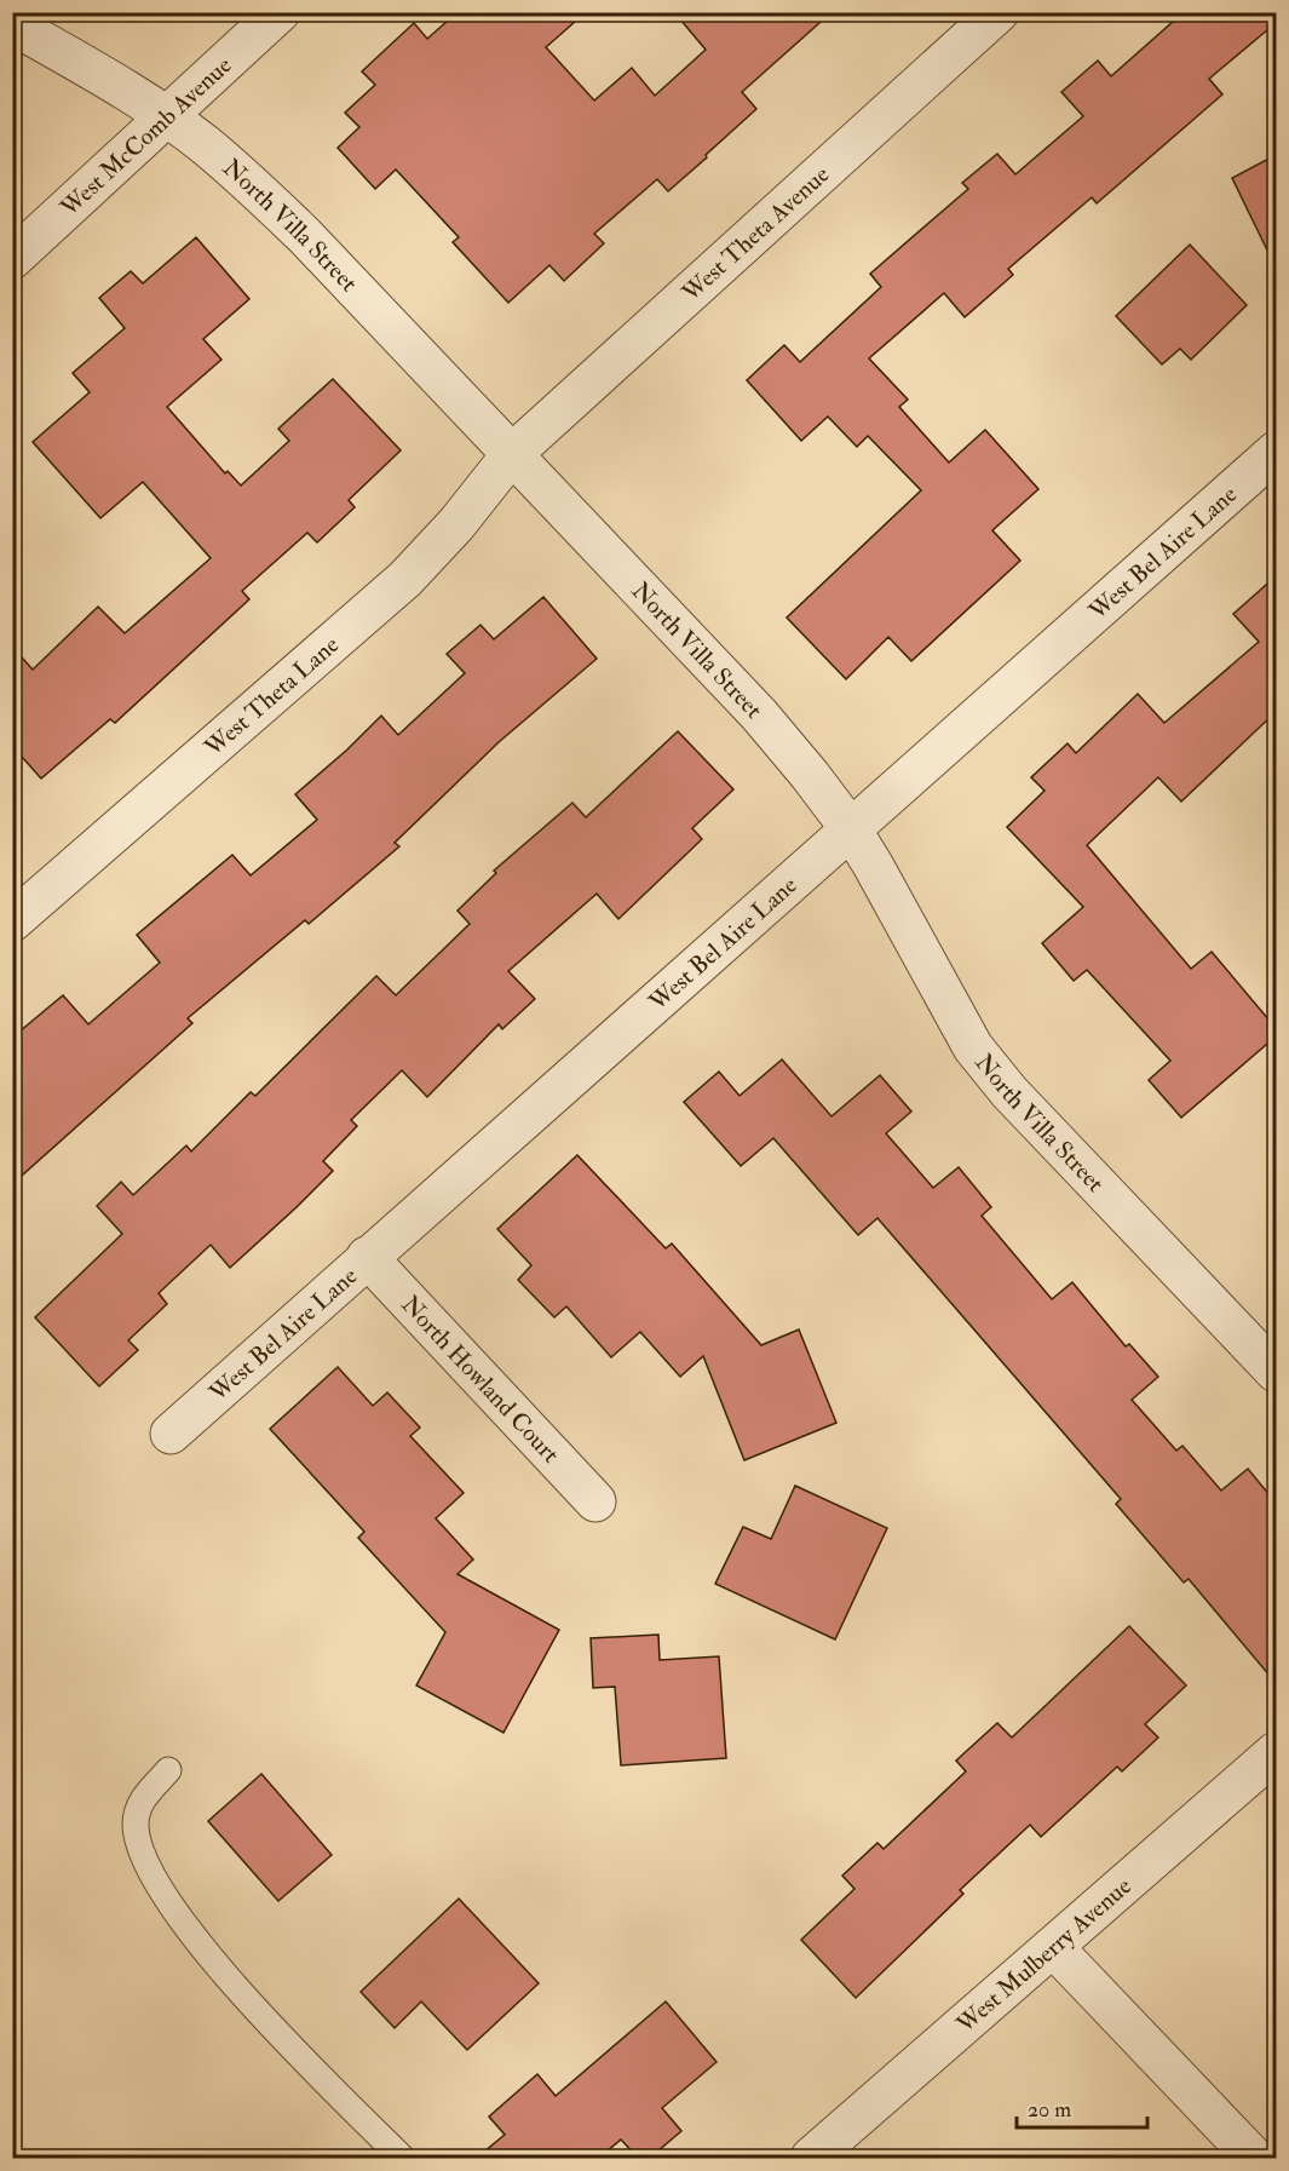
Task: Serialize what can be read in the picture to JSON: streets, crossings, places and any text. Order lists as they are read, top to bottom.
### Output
{
  "streets": {
    "street": [
      "West McComb Avenue",
      "North Villa Street",
      "West Theta Avenue",
      "West Bel Aire Lane",
      "West Theta Lane",
      "North Howland Court",
      "West Mulberry Avenue"
    ]
  },
  "crossings": [
    ["West McComb Avenue", "North Villa Street"],
    ["North Villa Street", "West Theta Avenue"],
    ["North Villa Street", "West Bel Aire Lane"],
    ["North Villa Street", "West Theta Lane"],
    ["West Theta Avenue", "West Theta Lane"],
    ["West Bel Aire Lane", "North Howland Court"]
  ],
  "scale_bar": "20 m"
}
